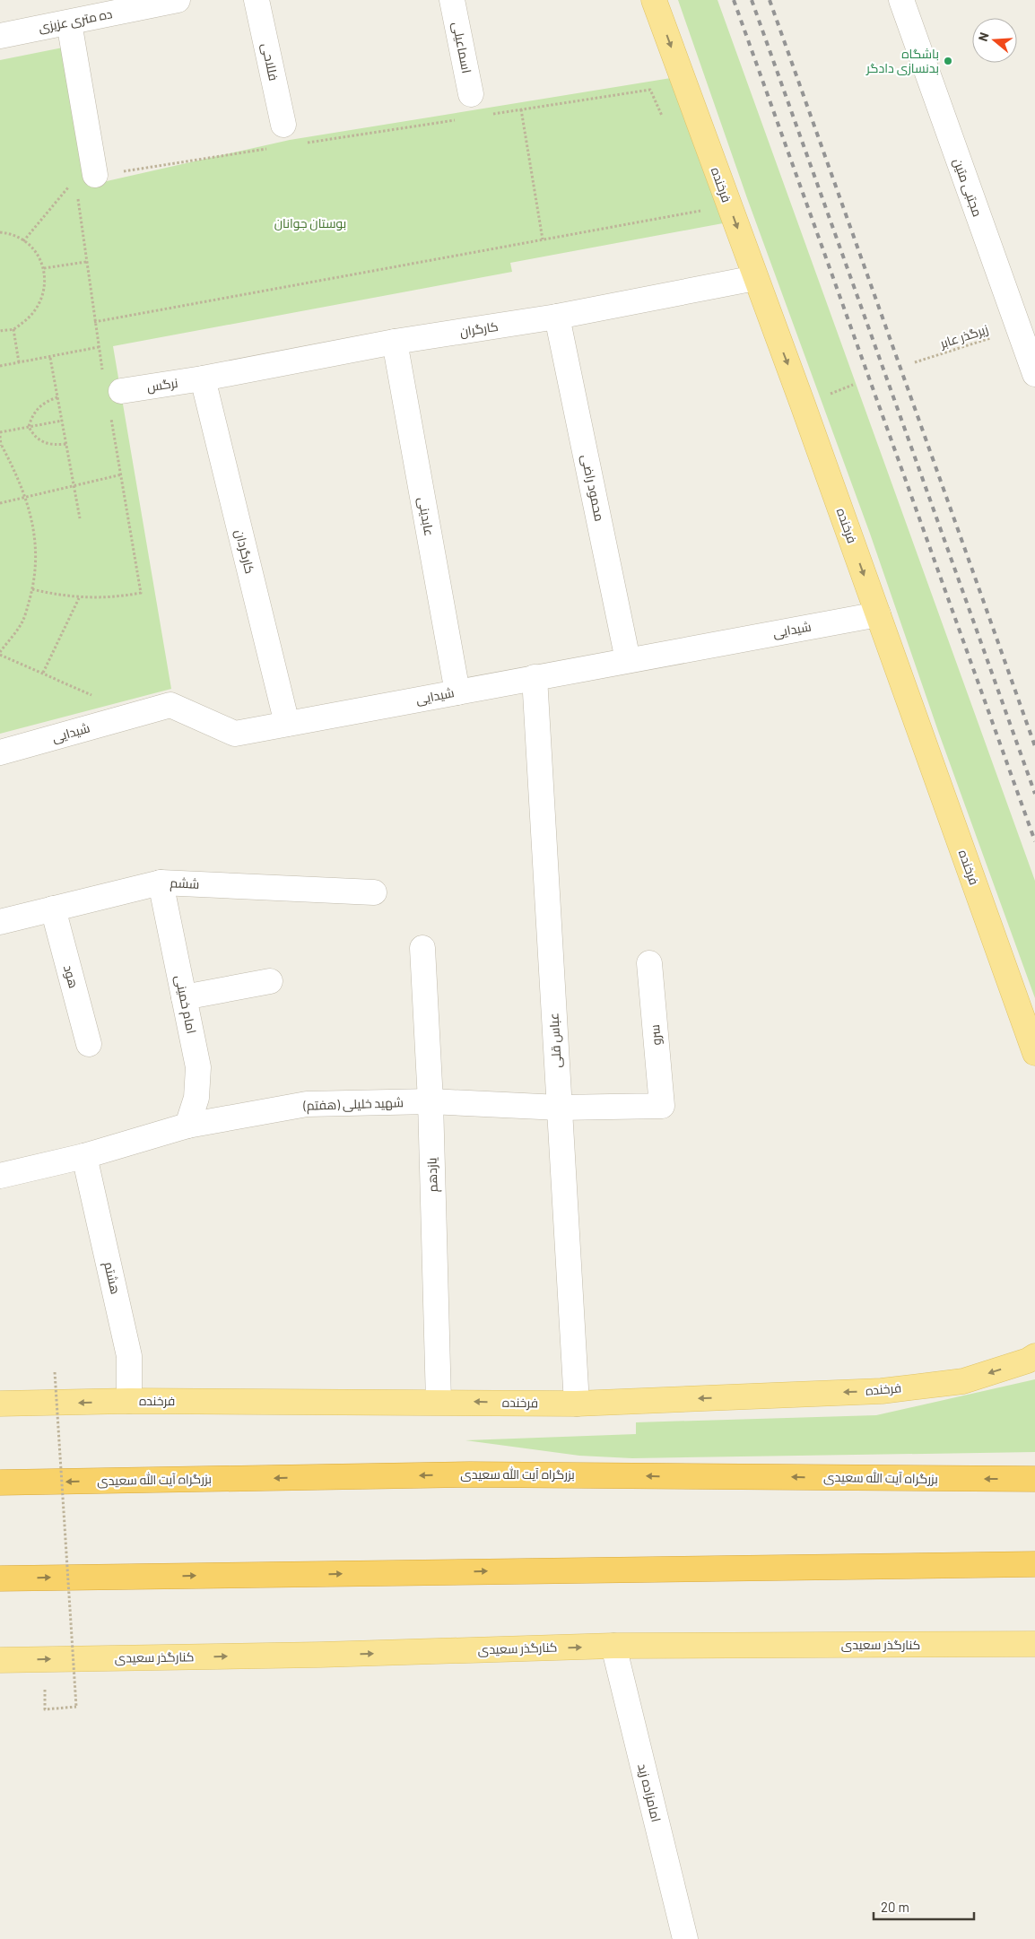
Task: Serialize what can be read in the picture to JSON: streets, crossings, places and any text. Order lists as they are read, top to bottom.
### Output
{
  "streets": {
    "highway": ["بزرگراه آیت الله سعیدی"],
    "main road": ["فرخنده", "کنارگذر سعیدی"],
    "street": [
      "ده متری عزیزی",
      "اسماعیلی",
      "فللاحی",
      "مجتبی متین",
      "کارگران",
      "نرگس",
      "محمود راضی",
      "عابدینی",
      "کارگردان",
      "شیدایی",
      "ششم",
      "هود",
      "امام خمینی",
      "سرو",
      "عباس قلی",
      "شهید خلیلی (هفتم)",
      "یازدهم",
      "هشتم",
      "امامزاده زید"
    ],
    "path": ["زیرگذر عابر"]
  },
  "crossings": [
    ["فرخنده", "کارگران"],
    ["فرخنده", "شیدایی"],
    ["فرخنده", "عباس قلی"],
    ["فرخنده", "یازدهم"],
    ["فرخنده", "هشتم"],
    ["مجتبی متین", "زیرگذر عابر"],
    ["کارگران", "نرگس"],
    ["کارگران", "محمود راضی"],
    ["کارگران", "عابدینی"],
    ["کارگران", "کارگردان"],
    ["نرگس", "کارگردان"],
    ["محمود راضی", "شیدایی"],
    ["عابدینی", "شیدایی"],
    ["کارگردان", "شیدایی"],
    ["شیدایی", "عباس قلی"],
    ["ششم", "هود"],
    ["ششم", "امام خمینی"],
    ["امام خمینی", "شهید خلیلی (هفتم)"],
    ["سرو", "شهید خلیلی (هفتم)"],
    ["عباس قلی", "شهید خلیلی (هفتم)"],
    ["شهید خلیلی (هفتم)", "یازدهم"],
    ["شهید خلیلی (هفتم)", "هشتم"],
    ["کنارگذر سعیدی", "امامزاده زید"]
  ],
  "one_way": ["کنارگذر سعیدی"],
  "parks": ["بوستان جوانان"],
  "places": ["باشگاه بدنسازی دادگر"],
  "scale_bar": "20 m",
  "north": "left"
}
